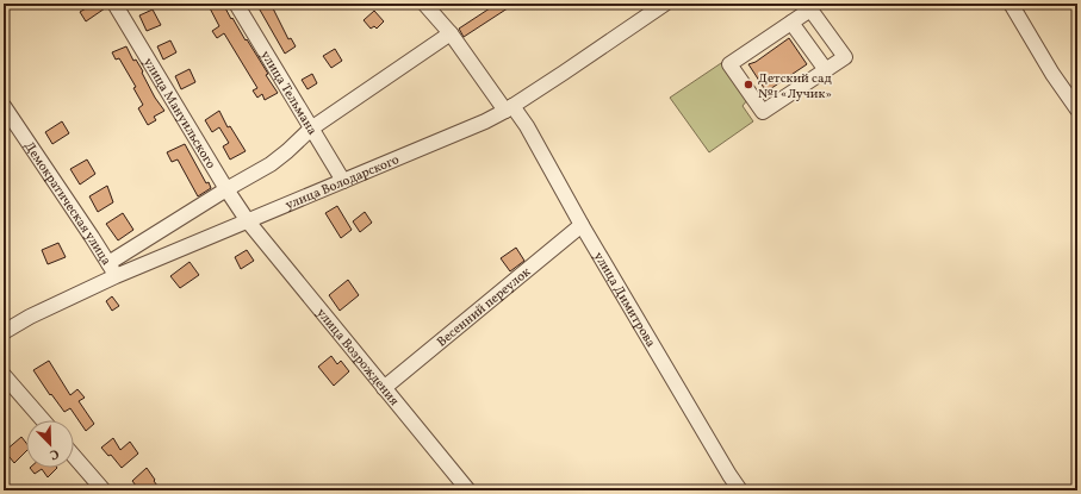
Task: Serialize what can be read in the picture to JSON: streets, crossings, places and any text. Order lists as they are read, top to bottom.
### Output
{
  "streets": {
    "street": [
      "улица Тельмана",
      "улица Мануильского",
      "улица Володарского",
      "Демократическая улица",
      "улица Димитрова",
      "Весенний переулок",
      "улица Возрождения"
    ]
  },
  "crossings": [
    ["улица Тельмана", "улица Володарского"],
    ["улица Мануильского", "улица Володарского"],
    ["улица Мануильского", "улица Возрождения"],
    ["улица Володарского", "Демократическая улица"],
    ["улица Володарского", "улица Димитрова"],
    ["улица Володарского", "улица Возрождения"],
    ["улица Димитрова", "Весенний переулок"],
    ["Весенний переулок", "улица Возрождения"]
  ],
  "places": ["Детский сад №1 «Лучик»"],
  "north": "bottom right"
}
